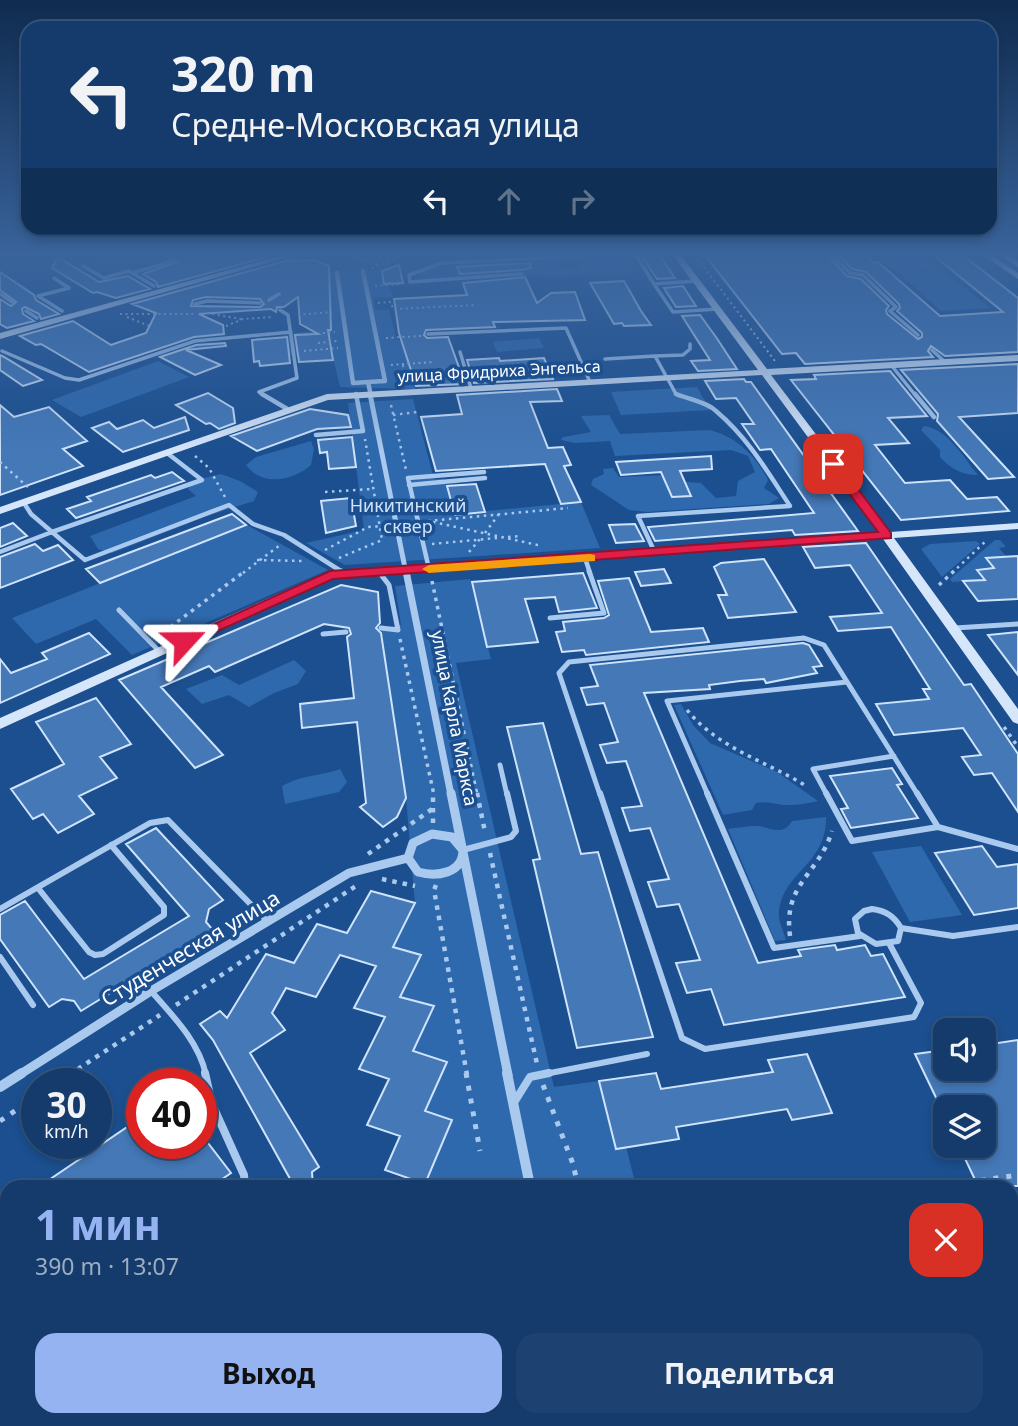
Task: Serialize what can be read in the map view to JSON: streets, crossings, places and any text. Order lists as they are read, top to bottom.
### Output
{
  "streets": {
    "street": ["улица Фридриха Энгельса", "улица Карла Маркса", "Студенческая улица"]
  },
  "crossings": [
    ["улица Фридриха Энгельса", "улица Карла Маркса"],
    ["улица Карла Маркса", "Студенческая улица"]
  ],
  "parks": ["Никитинский сквер"],
  "page": {
    "turn": ["320 m", "Средне-Московская улица"],
    "speed": "30 km/h",
    "limit": "40",
    "heading": ["1 мин", "390 m · 13:07"],
    "buttons": ["Выход", "Поделиться"]
  }
}
